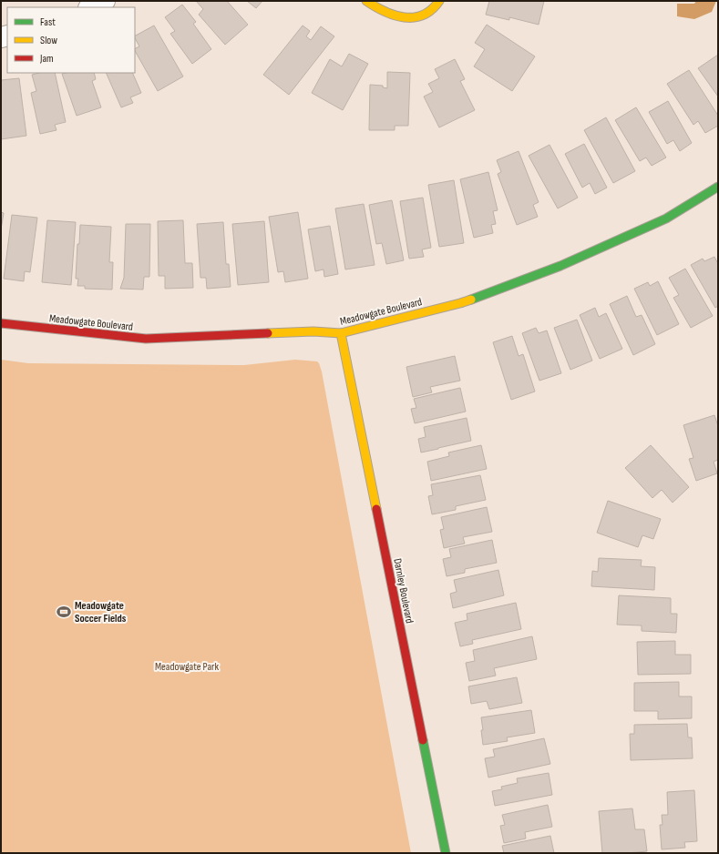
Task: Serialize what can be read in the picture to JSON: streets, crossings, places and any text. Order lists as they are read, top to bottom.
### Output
{
  "streets": {
    "street": ["Meadowgate Boulevard", "Darnley Boulevard"]
  },
  "crossings": [
    ["Meadowgate Boulevard", "Darnley Boulevard"]
  ],
  "parks": ["Meadowgate Park"],
  "places": {
    "sports": ["Meadowgate Soccer Fields"]
  },
  "legend": ["Fast", "Slow", "Jam"]
}
